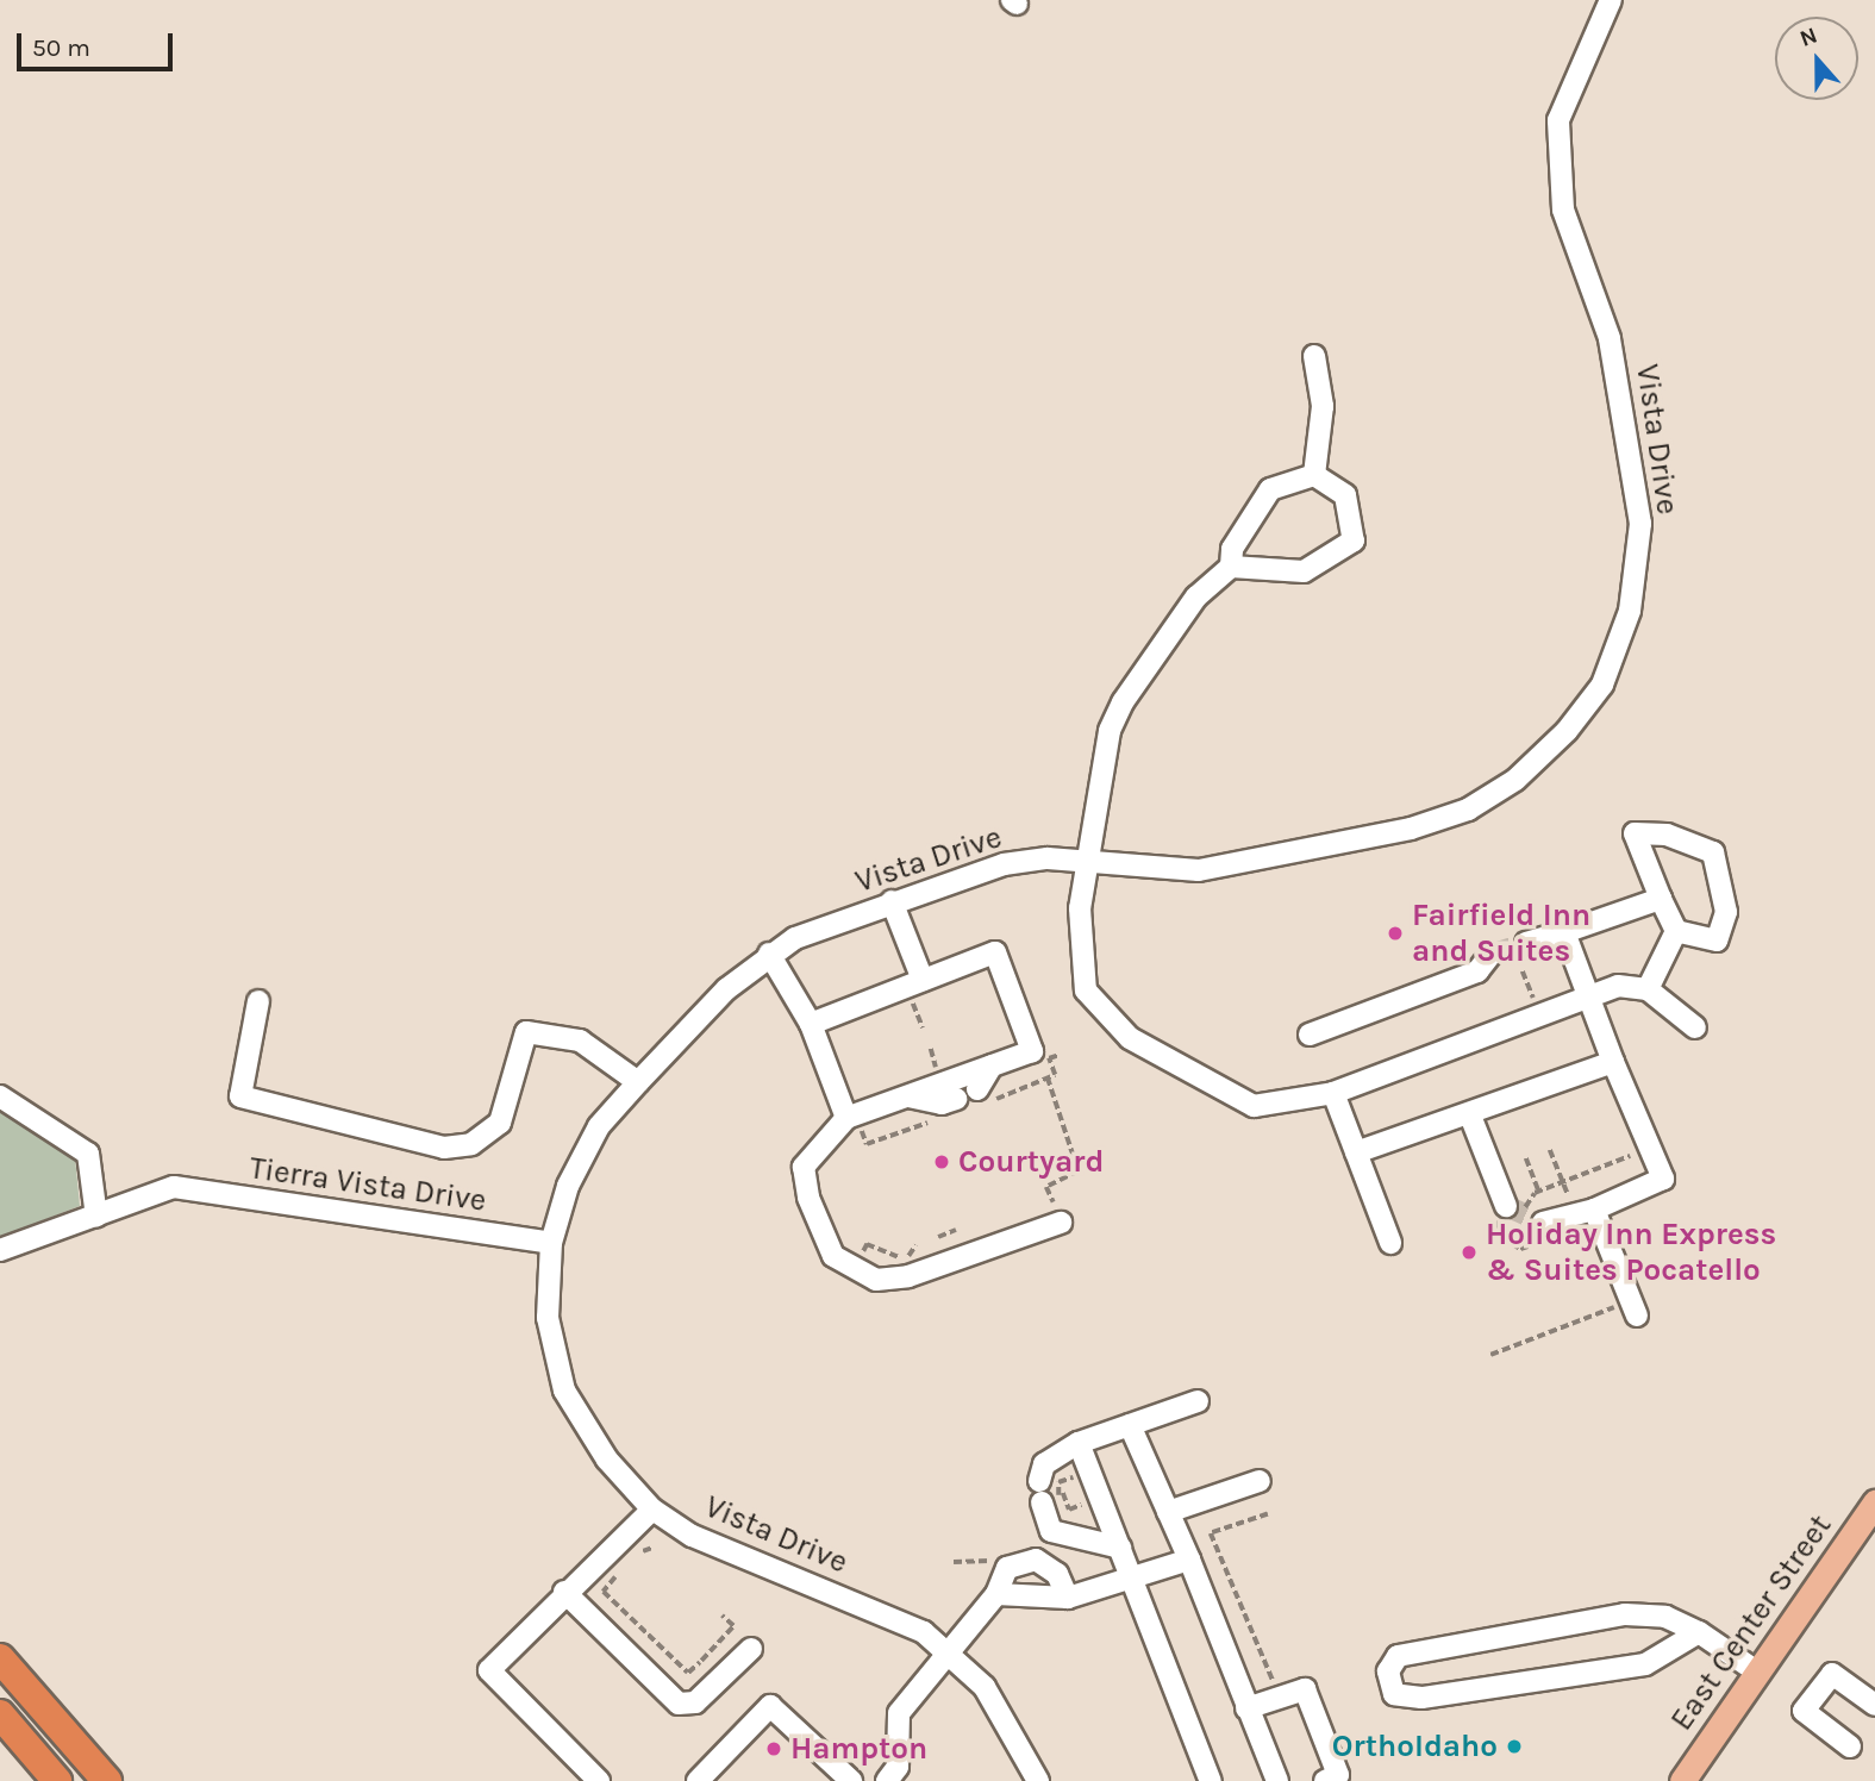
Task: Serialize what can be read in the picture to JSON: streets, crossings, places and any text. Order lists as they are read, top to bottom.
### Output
{
  "streets": {
    "main road": ["East Center Street"],
    "street": ["Vista Drive", "Tierra Vista Drive"]
  },
  "crossings": [
    ["Vista Drive", "Tierra Vista Drive"]
  ],
  "places": [
    "Fairfield Inn and Suites",
    "Courtyard",
    "Holiday Inn Express & Suites Pocatello",
    "OrthoIdaho",
    "Hampton"
  ],
  "scale_bar": "50 m",
  "north": "top"
}
